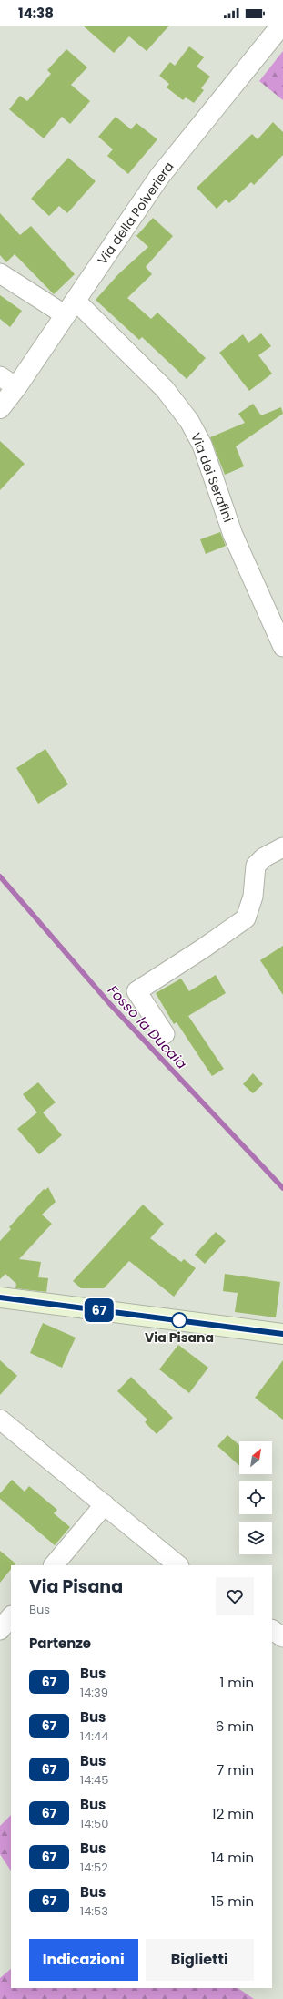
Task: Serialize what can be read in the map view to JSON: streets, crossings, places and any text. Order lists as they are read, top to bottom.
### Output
{
  "streets": {
    "street": ["Via della Polveriera", "Via dei Serafini"]
  },
  "crossings": [
    ["Via della Polveriera", "Via dei Serafini"]
  ],
  "water": ["Fosso la Ducaia"],
  "places": ["Via Pisana"],
  "lines": ["bus line 67"],
  "north": "top right",
  "page": {
    "status": "14:38",
    "on_map": "67",
    "heading": [
      ["Via Pisana", "Bus"],
      "Partenze"
    ],
    "list": [
      {
        "mark": "67",
        "name": "Bus",
        "note": "14:39",
        "value": "1 min"
      },
      {
        "mark": "67",
        "name": "Bus",
        "note": "14:44",
        "value": "6 min"
      },
      {
        "mark": "67",
        "name": "Bus",
        "note": "14:45",
        "value": "7 min"
      },
      {
        "mark": "67",
        "name": "Bus",
        "note": "14:50",
        "value": "12 min"
      },
      {
        "mark": "67",
        "name": "Bus",
        "note": "14:52",
        "value": "14 min"
      },
      {
        "mark": "67",
        "name": "Bus",
        "note": "14:53",
        "value": "15 min"
      }
    ],
    "buttons": ["Indicazioni", "Biglietti"]
  }
}
